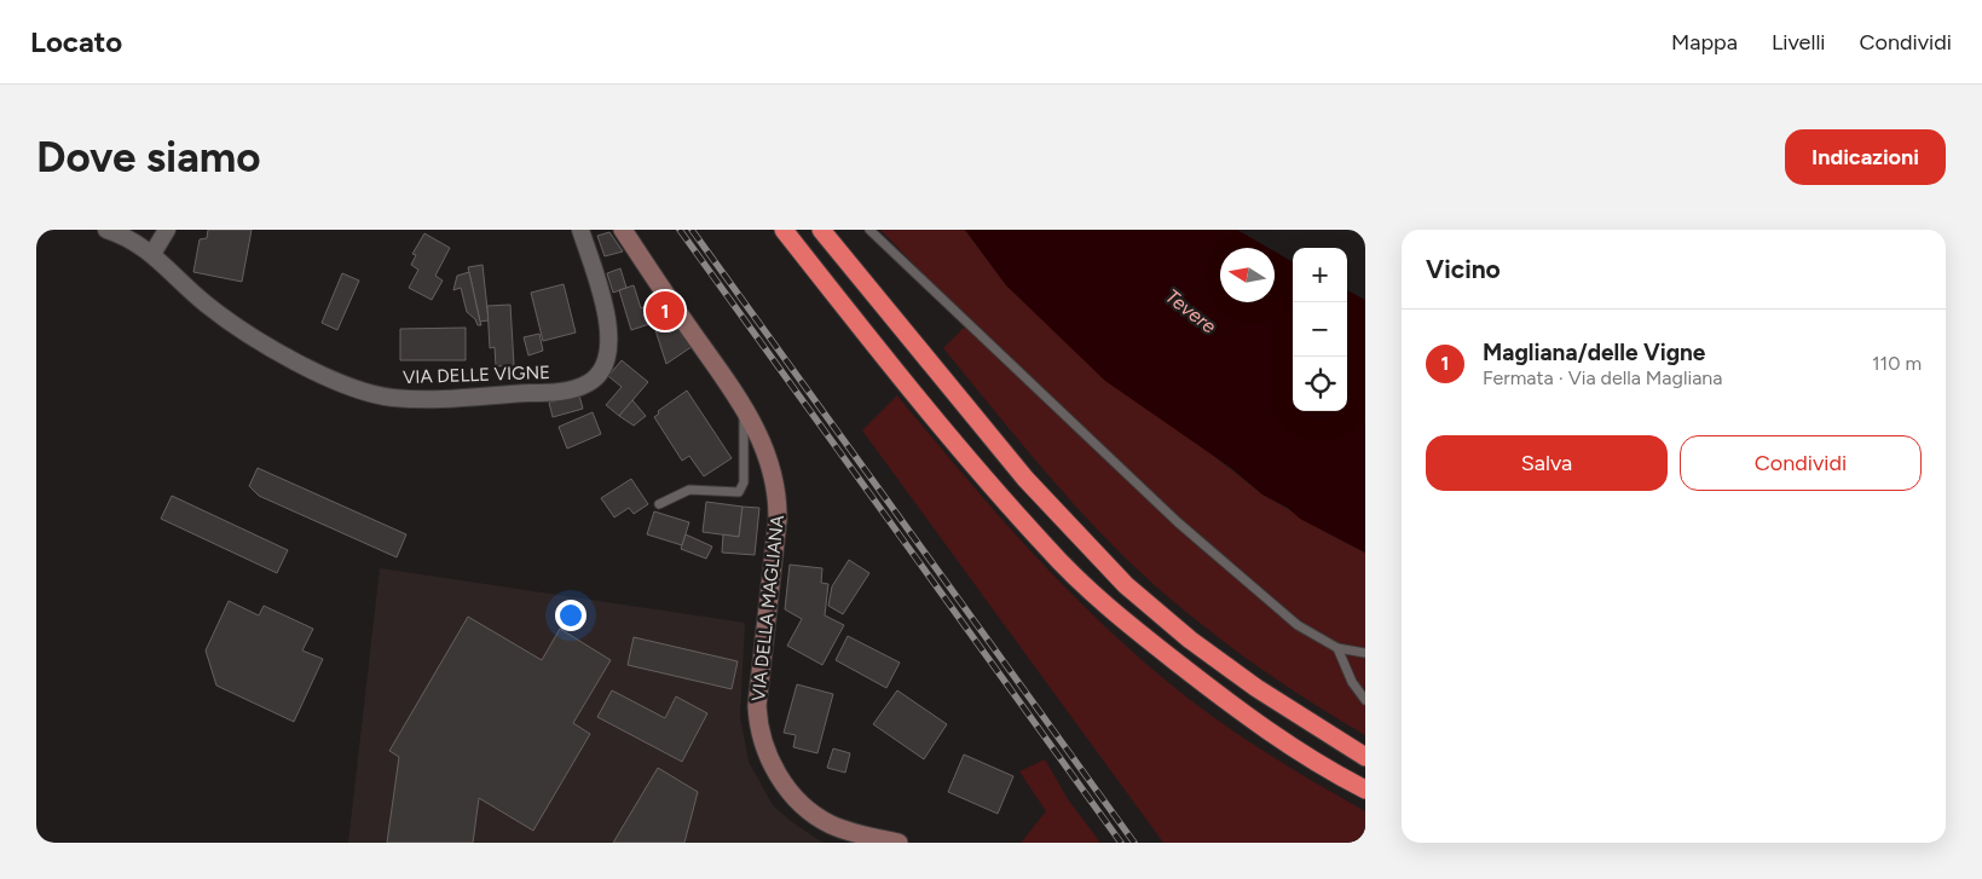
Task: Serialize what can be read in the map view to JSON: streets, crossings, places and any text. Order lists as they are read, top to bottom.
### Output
{
  "streets": {
    "main road": ["VIA DELLA MAGLIANA"],
    "street": ["VIA DELLE VIGNE"]
  },
  "water": ["Tevere"],
  "north": "left",
  "page": {
    "header": "Locato",
    "nav": ["Mappa", "Livelli", "Condividi"],
    "buttons": [
      "Indicazioni",
      ["Salva", "Condividi"]
    ],
    "title": "Dove siamo",
    "heading": "Vicino",
    "map_buttons": ["+", "−"],
    "pins": "1",
    "list": [
      {
        "mark": "1",
        "name": "Magliana/delle Vigne",
        "note": "Fermata · Via della Magliana",
        "value": "110 m"
      }
    ]
  }
}
